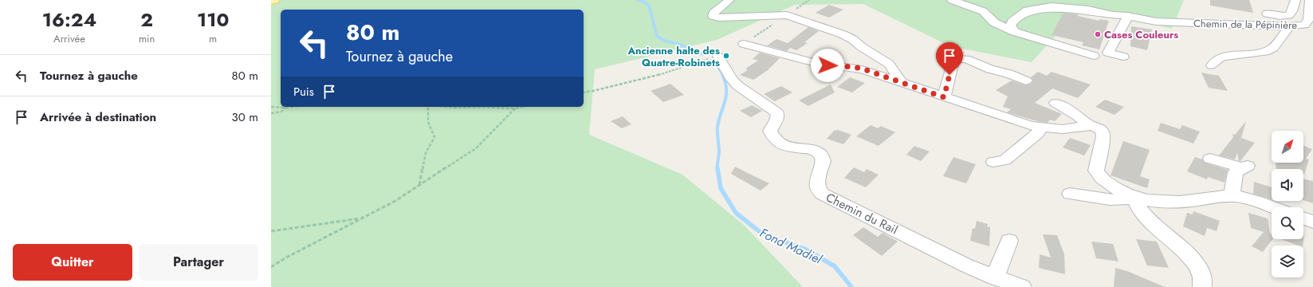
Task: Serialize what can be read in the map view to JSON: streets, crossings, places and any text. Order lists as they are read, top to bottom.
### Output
{
  "streets": {
    "street": ["Chemin de la Pépinière", "Chemin du Rail"]
  },
  "water": ["Fond Madiel"],
  "places": ["Cases Couleurs", "Ancienne halte des Quatre-Robinets"],
  "north": "top right",
  "page": {
    "eta": [
      "16:24",
      "Arrivée",
      "2",
      "min",
      "110",
      "m"
    ],
    "turn": ["80 m", "Tournez à gauche"],
    "list": [
      {
        "name": "Tournez à gauche",
        "value": "80 m"
      },
      {
        "name": "Arrivée à destination",
        "value": "30 m"
      }
    ],
    "then": "Puis",
    "buttons": ["Quitter", "Partager"]
  }
}
